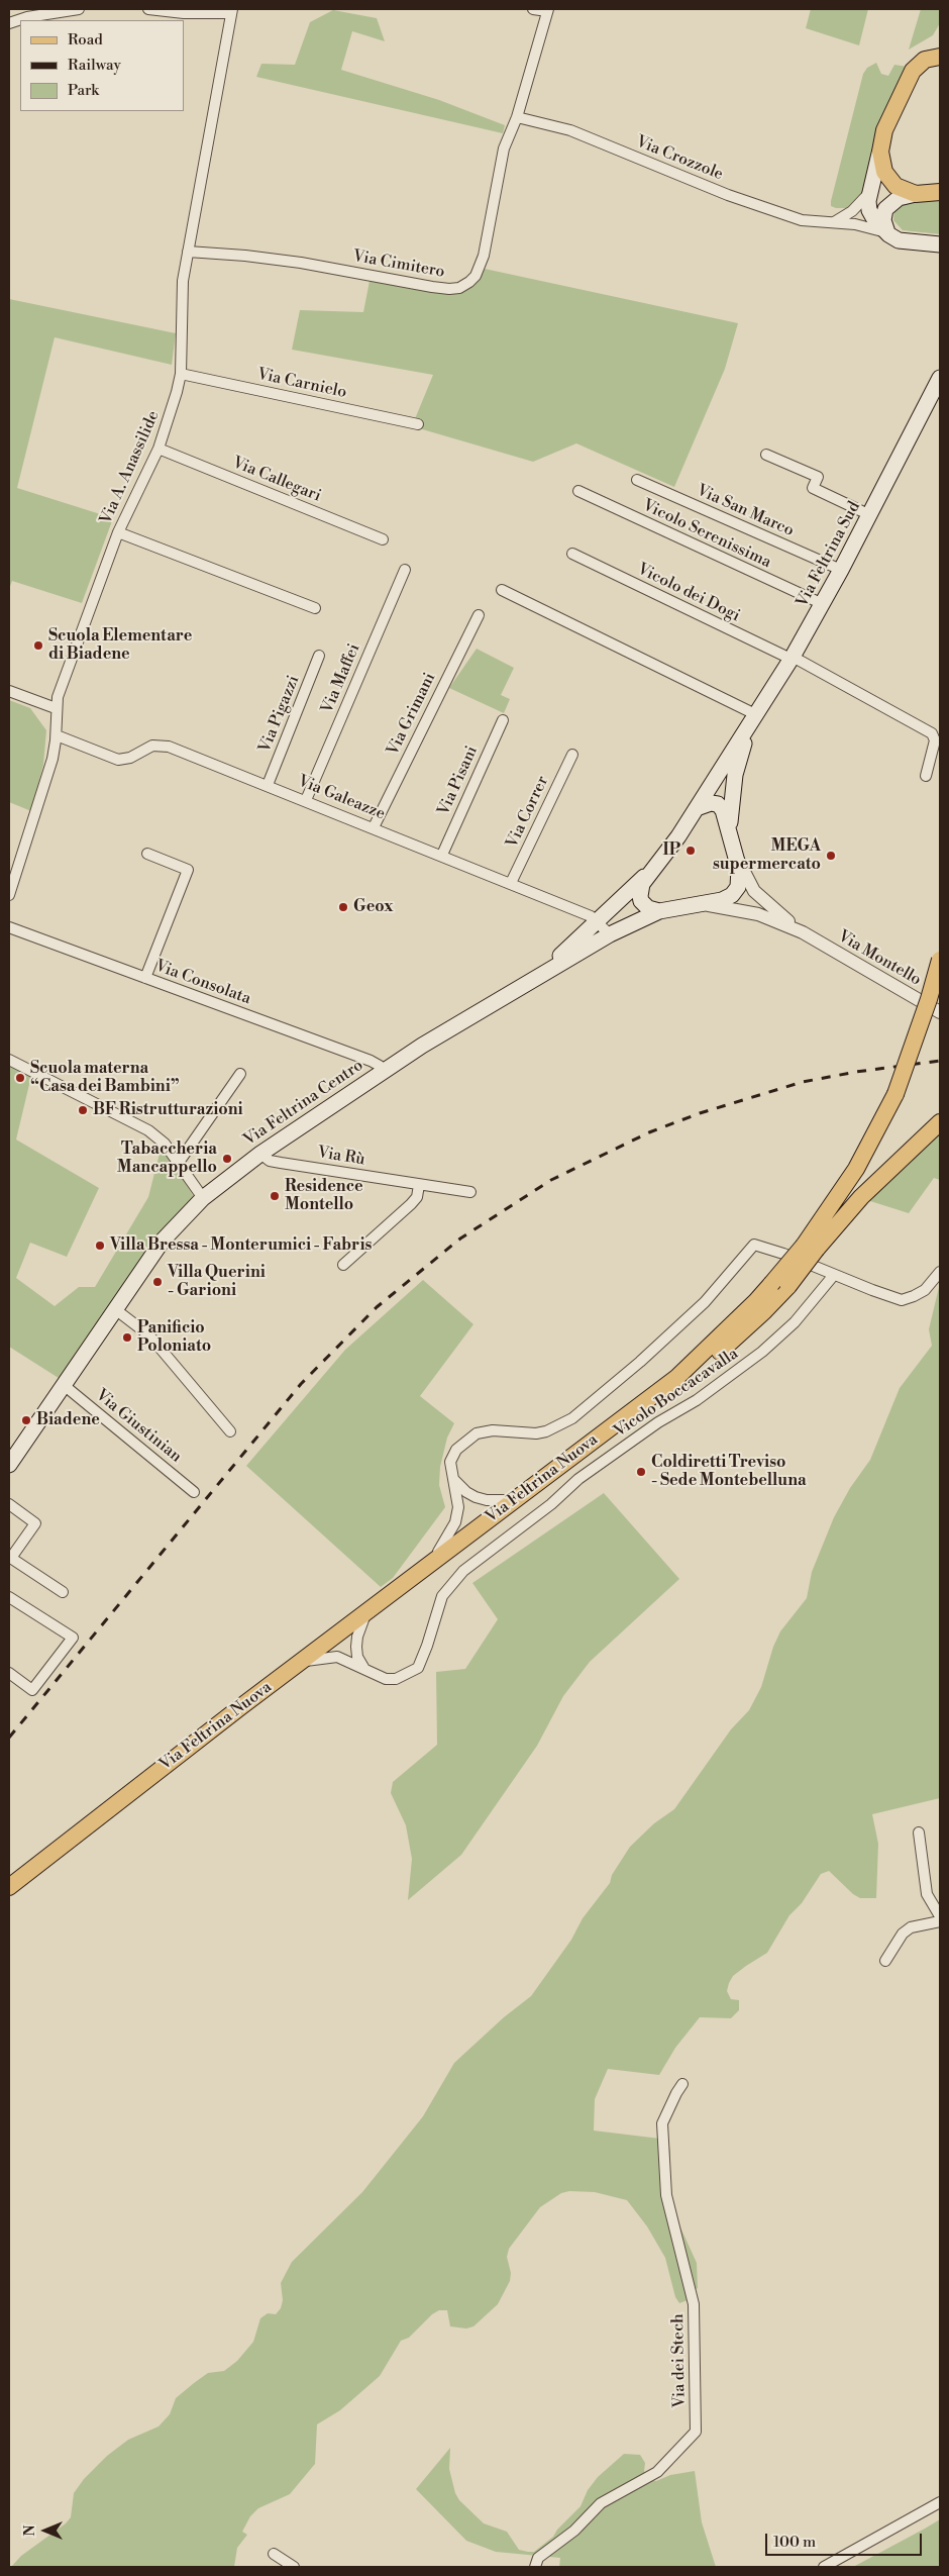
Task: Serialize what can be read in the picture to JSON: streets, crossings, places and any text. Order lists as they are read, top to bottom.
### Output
{
  "streets": {
    "main road": ["Via Feltrina Sud", "Via Feltrina Centro", "Via Feltrina Nuova"],
    "street": [
      "Via Crozzole",
      "Via Cimitero",
      "Via Carnielo",
      "Via A. Anassilide",
      "Via Callegari",
      "Via San Marco",
      "Vicolo Serenissima",
      "Vicolo dei Dogi",
      "Via Maffei",
      "Via Pigazzi",
      "Via Grimani",
      "Via Pisani",
      "Via Galeazze",
      "Via Correr",
      "Via Montello",
      "Via Consolata",
      "Via Rù",
      "Vicolo Boccacavalla",
      "Via Giustinian",
      "Via dei Stech"
    ]
  },
  "crossings": [
    ["Via Crozzole", "Via Cimitero"],
    ["Via Cimitero", "Via A. Anassilide"],
    ["Via Carnielo", "Via A. Anassilide"],
    ["Via A. Anassilide", "Via Callegari"],
    ["Via A. Anassilide", "Via Galeazze"],
    ["Via San Marco", "Via Feltrina Sud"],
    ["Vicolo Serenissima", "Via Feltrina Sud"],
    ["Via Feltrina Sud", "Vicolo dei Dogi"],
    ["Via Maffei", "Via Galeazze"],
    ["Via Pigazzi", "Via Galeazze"],
    ["Via Grimani", "Via Galeazze"],
    ["Via Pisani", "Via Galeazze"],
    ["Via Galeazze", "Via Correr"],
    ["Via Galeazze", "Via Feltrina Centro"],
    ["Via Consolata", "Via Feltrina Centro"],
    ["Via Feltrina Centro", "Via Rù"],
    ["Via Feltrina Centro", "Via Giustinian"],
    ["Vicolo Boccacavalla", "Via Feltrina Nuova"]
  ],
  "places": [
    "Scuola Elementare di Biadene",
    "IP",
    "MEGA supermercato",
    "Geox",
    "Scuola materna “Casa dei Bambini”",
    "BF Ristrutturazioni",
    "Tabaccheria Mancappello",
    "Residence Montello",
    "Villa Bressa - Monterumici - Fabris",
    "Villa Querini - Garioni",
    "Panificio Poloniato",
    "Biadene",
    "Coldiretti Treviso - Sede Montebelluna"
  ],
  "legend": ["Road", "Railway", "Park"],
  "scale_bar": "100 m",
  "north": "left"
}
